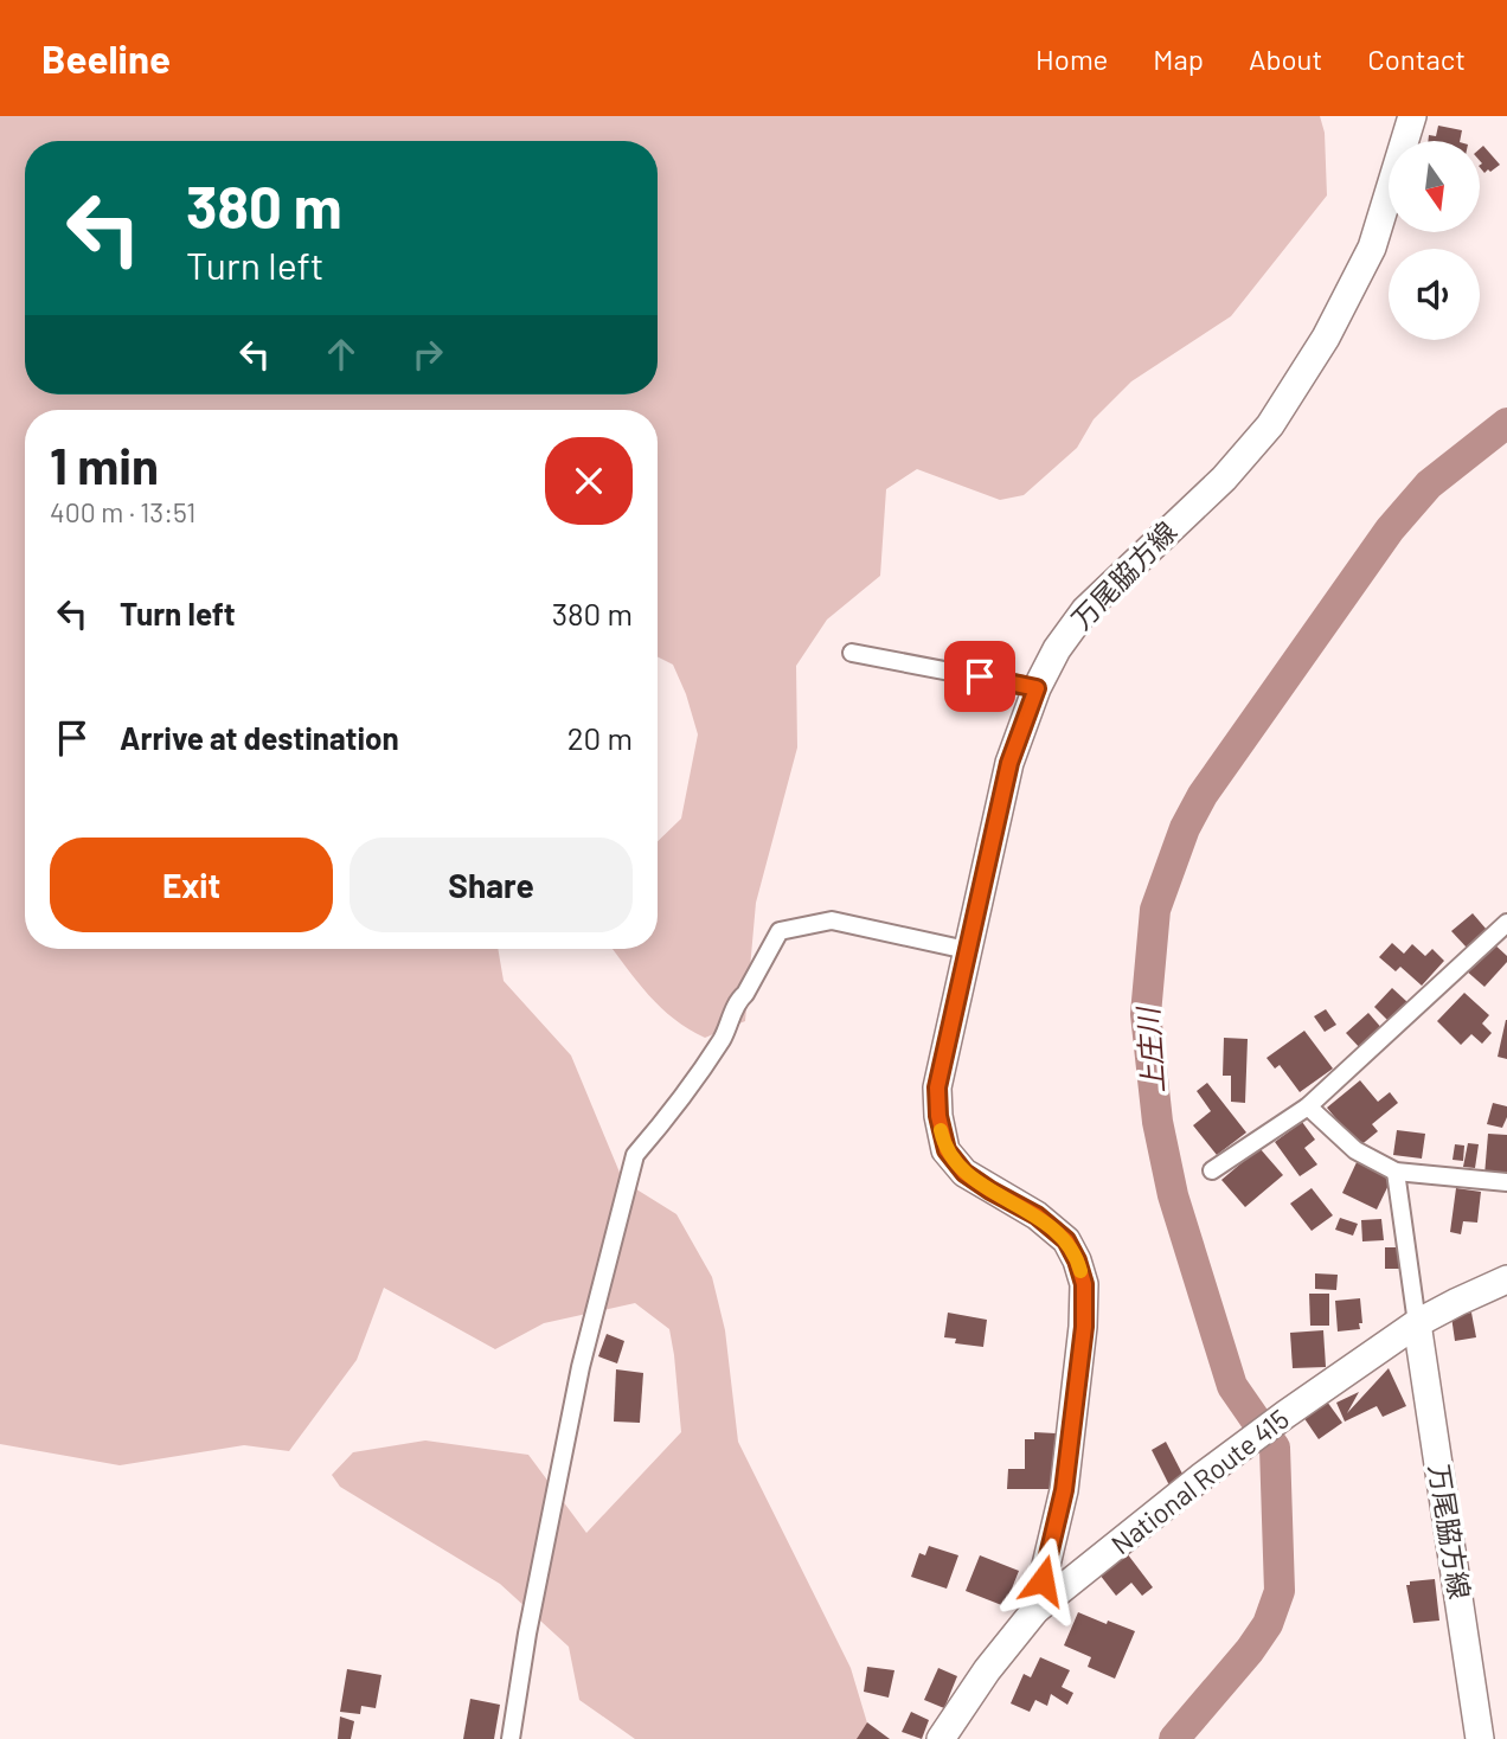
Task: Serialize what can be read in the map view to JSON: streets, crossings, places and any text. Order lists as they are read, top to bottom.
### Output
{
  "streets": {
    "main road": ["万尾脇方線", "National Route 415"]
  },
  "crossings": [
    ["万尾脇方線", "National Route 415"]
  ],
  "water": ["上庄川"],
  "north": "bottom",
  "page": {
    "header": "Beeline",
    "nav": [
      "Home",
      "Map",
      "About",
      "Contact"
    ],
    "turn": ["380 m", "Turn left"],
    "heading": ["1 min", "400 m · 13:51"],
    "list": [
      {
        "name": "Turn left",
        "value": "380 m"
      },
      {
        "name": "Arrive at destination",
        "value": "20 m"
      }
    ],
    "buttons": ["Exit", "Share"]
  }
}
